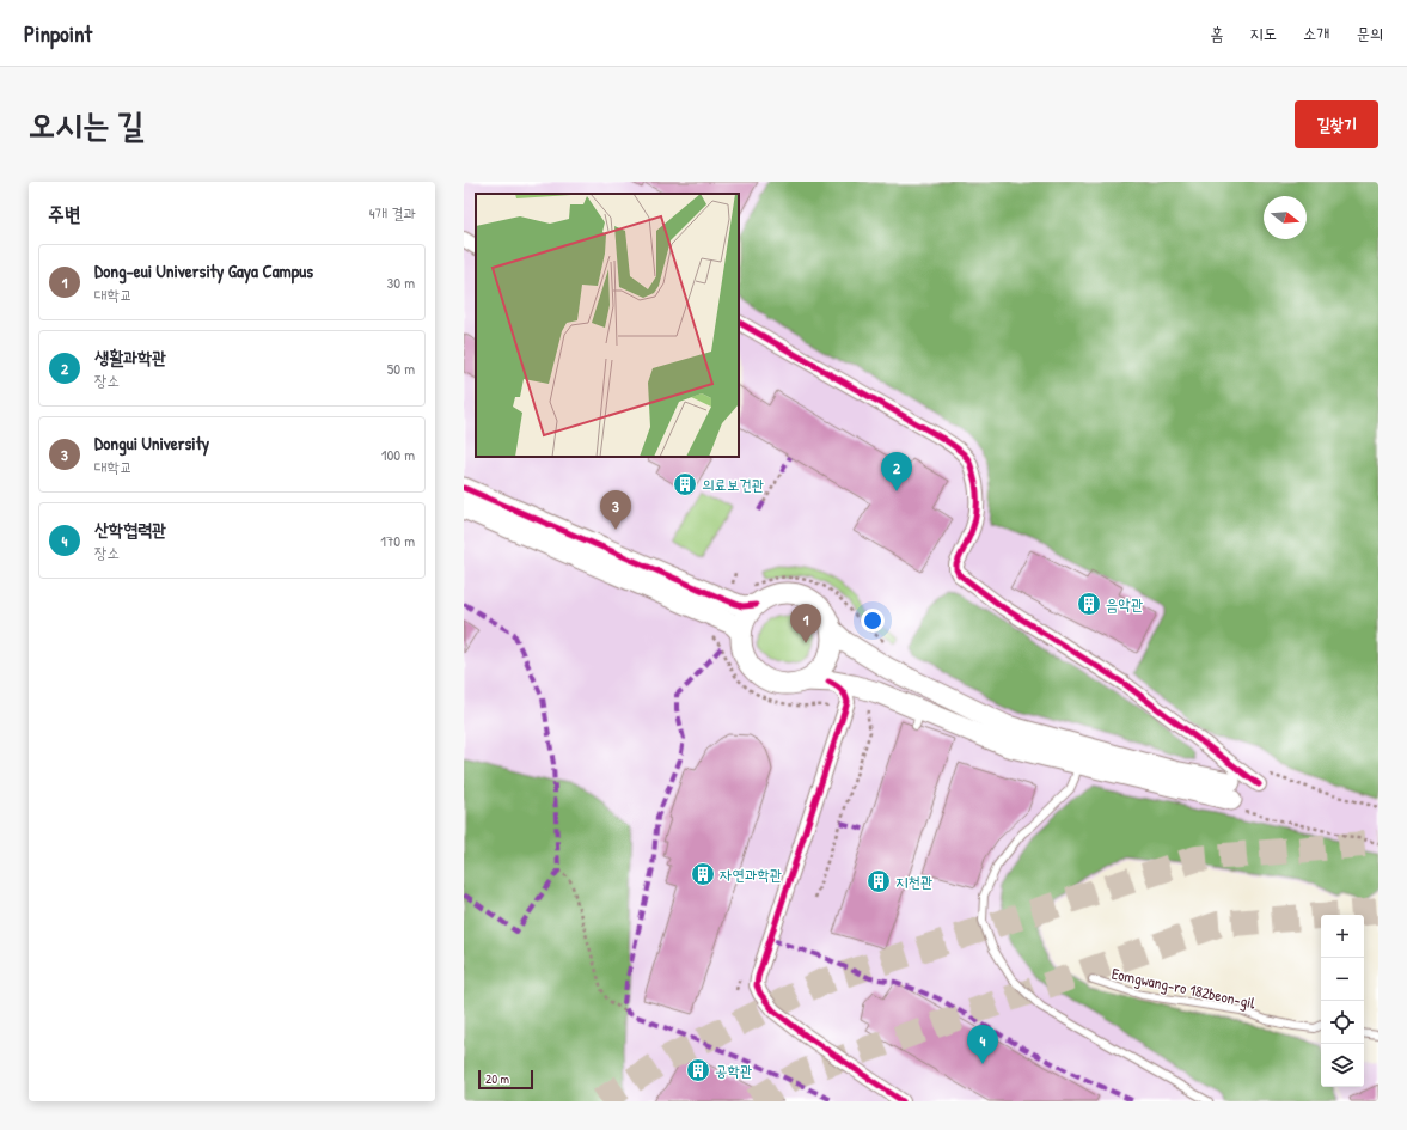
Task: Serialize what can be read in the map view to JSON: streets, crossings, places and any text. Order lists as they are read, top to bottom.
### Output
{
  "streets": {
    "lane": ["Eomgwang-ro 182beon-gil"]
  },
  "places": {
    "building": [
      "의료보건관",
      "음악관",
      "자연과학관",
      "지천관",
      "공학관"
    ]
  },
  "scale_bar": "20 m",
  "north": "right",
  "page": {
    "header": "Pinpoint",
    "nav": [
      "홈",
      "지도",
      "소개",
      "문의"
    ],
    "buttons": "길찾기",
    "title": "오시는 길",
    "heading": ["주변", "4개 결과"],
    "list": [
      {
        "mark": "1",
        "name": "Dong-eui University Gaya Campus",
        "note": "대학교",
        "value": "30 m"
      },
      {
        "mark": "2",
        "name": "생활과학관",
        "note": "장소",
        "value": "50 m"
      },
      {
        "mark": "3",
        "name": "Dongui University",
        "note": "대학교",
        "value": "100 m"
      },
      {
        "mark": "4",
        "name": "산학협력관",
        "note": "장소",
        "value": "170 m"
      }
    ],
    "pins": [
      "2",
      "3",
      "1",
      "4"
    ],
    "map_buttons": ["+", "−"],
    "scale": "20 m"
  }
}
